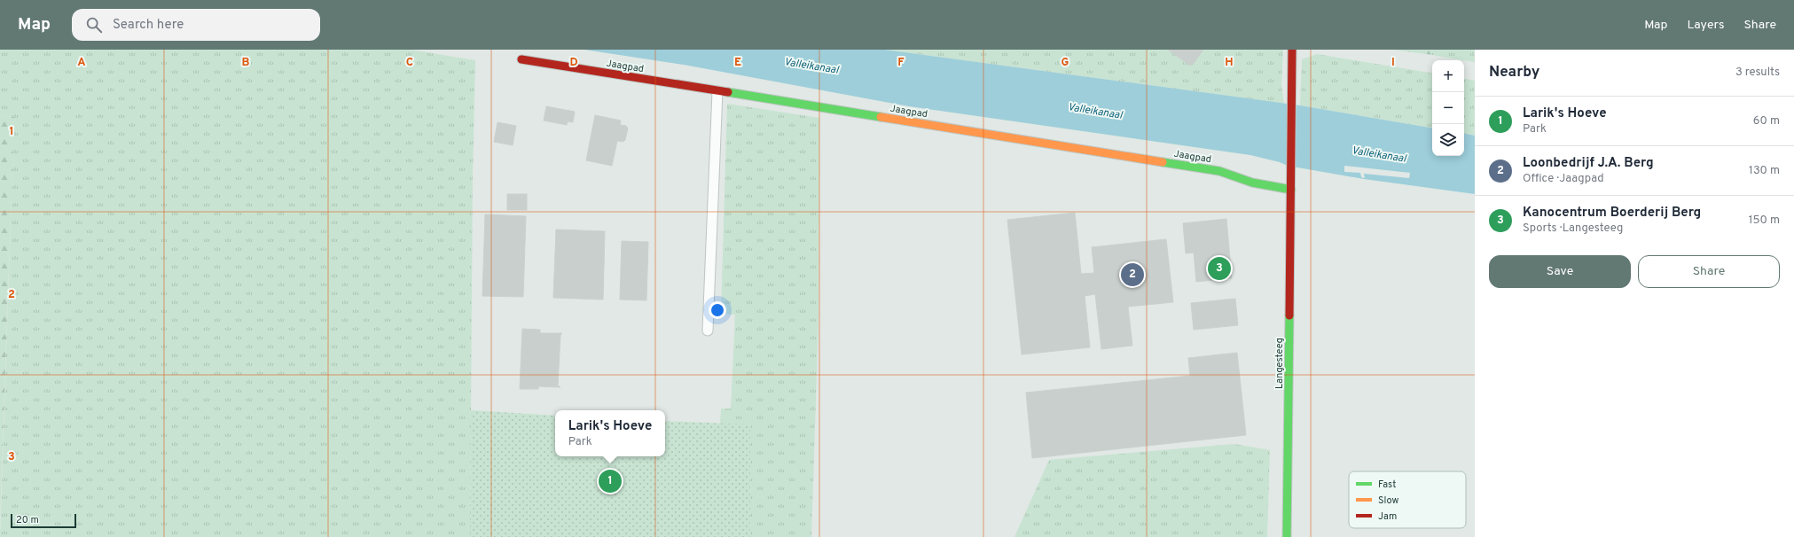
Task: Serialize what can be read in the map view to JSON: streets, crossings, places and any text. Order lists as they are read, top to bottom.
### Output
{
  "streets": {
    "street": ["Jaagpad", "Langesteeg"]
  },
  "crossings": [
    ["Jaagpad", "Langesteeg"]
  ],
  "water": ["Valleikanaal"],
  "legend": ["Fast", "Slow", "Jam"],
  "scale_bar": "20 m",
  "page": {
    "header": "Map",
    "search": "Search here",
    "nav": ["Map", "Layers", "Share"],
    "heading": ["Nearby", "3 results"],
    "map_buttons": ["+", "−"],
    "list": [
      {
        "mark": "1",
        "name": "Larik's Hoeve",
        "note": "Park",
        "value": "60 m"
      },
      {
        "mark": "2",
        "name": "Loonbedrijf J.A. Berg",
        "note": "Office · Jaagpad",
        "value": "130 m"
      },
      {
        "mark": "3",
        "name": "Kanocentrum Boerderij Berg",
        "note": "Sports · Langesteeg",
        "value": "150 m"
      }
    ],
    "buttons": ["Save", "Share"],
    "pins": ["3", "2", "1"],
    "popup": ["Larik's Hoeve", "Park"],
    "scale": "20 m"
  },
  "grid": {
    "columns": [
      "A",
      "B",
      "C",
      "D",
      "E",
      "F",
      "G",
      "H",
      "I"
    ],
    "rows": ["1", "2", "3"]
  }
}
